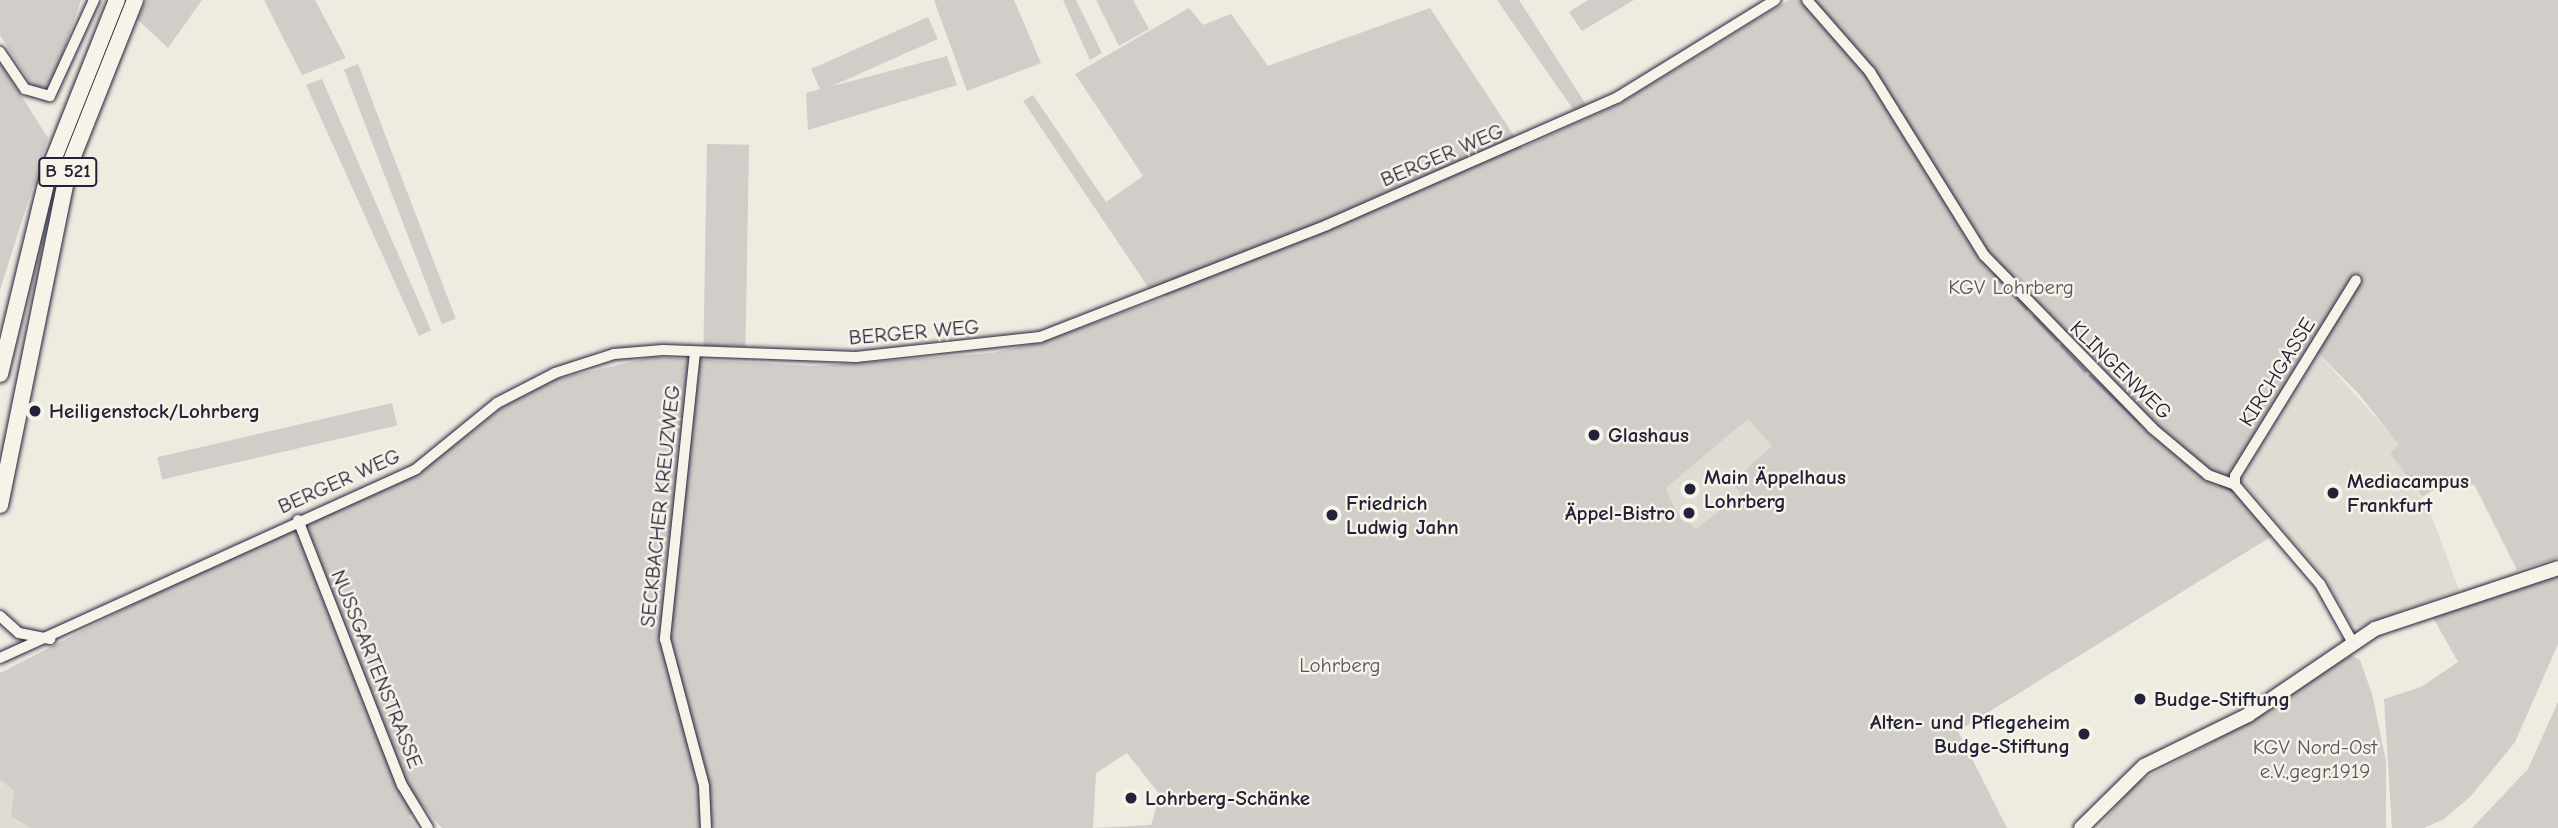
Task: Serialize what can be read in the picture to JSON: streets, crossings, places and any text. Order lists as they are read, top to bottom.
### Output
{
  "streets": {
    "main road": ["B 521"],
    "street": [
      "BERGER WEG",
      "KLINGENWEG",
      "KIRCHGASSE",
      "SECKBACHER KREUZWEG",
      "NUSSGARTENSTRASSE"
    ]
  },
  "crossings": [
    ["BERGER WEG", "SECKBACHER KREUZWEG"],
    ["BERGER WEG", "NUSSGARTENSTRASSE"],
    ["KLINGENWEG", "KIRCHGASSE"]
  ],
  "parks": ["KGV Lohrberg", "Lohrberg", "KGV Nord-Ost e.V.,gegr.1919"],
  "places": [
    "Heiligenstock/Lohrberg",
    "Glashaus",
    "Main Äppelhaus Lohrberg",
    "Mediacampus Frankfurt",
    "Äppel-Bistro",
    "Friedrich Ludwig Jahn",
    "Budge-Stiftung",
    "Alten- und Pflegeheim Budge-Stiftung",
    "Lohrberg-Schänke"
  ]
}
